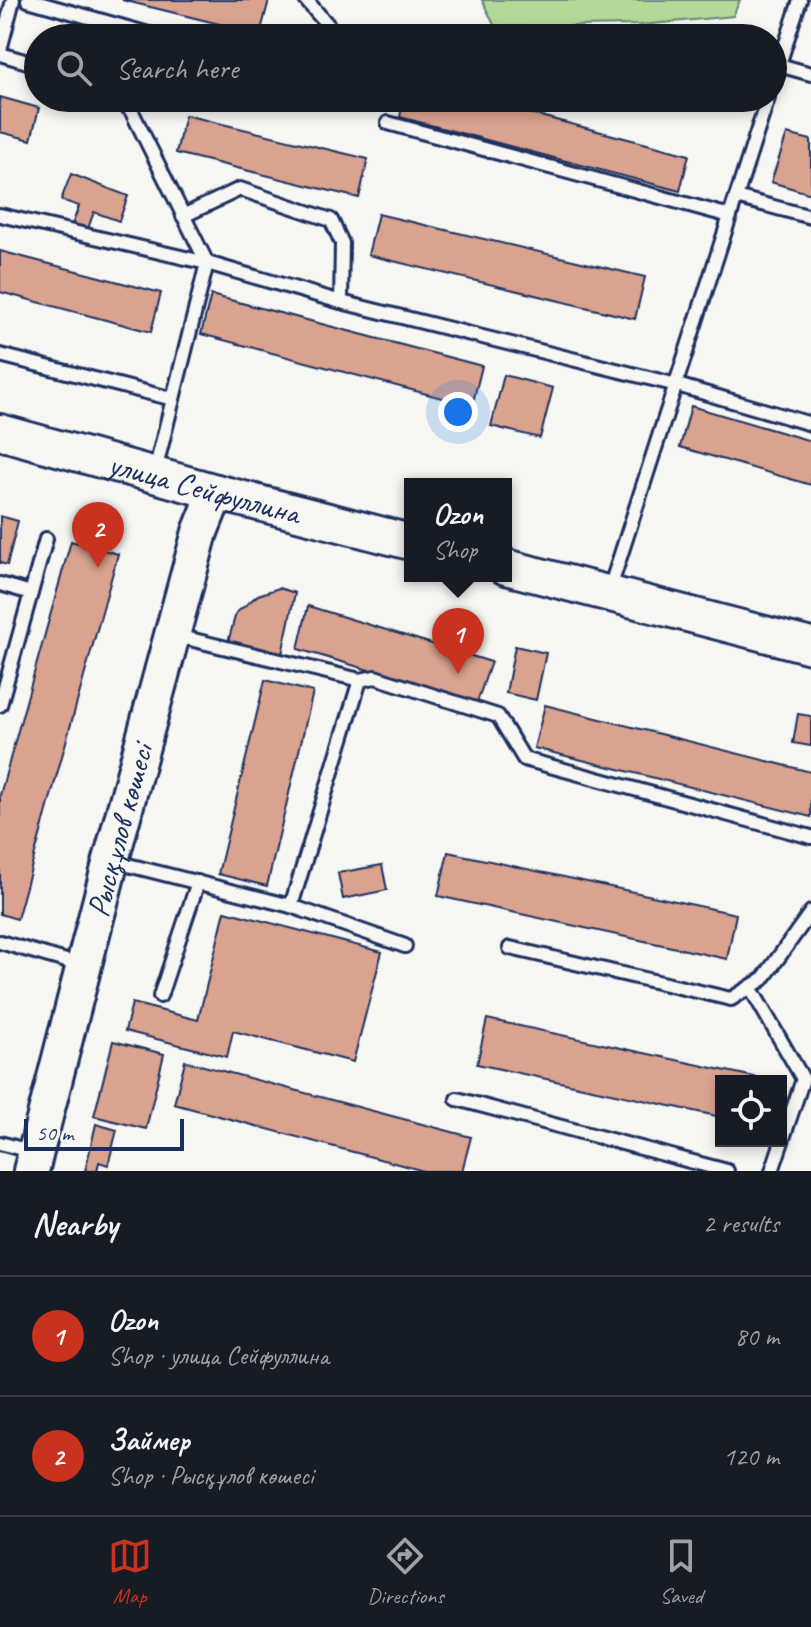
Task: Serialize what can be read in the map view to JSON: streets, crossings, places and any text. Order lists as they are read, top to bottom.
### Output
{
  "streets": {
    "street": ["улица Сейфуллина", "Рысқұлов көшесі"]
  },
  "crossings": [
    ["улица Сейфуллина", "Рысқұлов көшесі"]
  ],
  "scale_bar": "50 m",
  "page": {
    "search": "Search here",
    "popup": ["Ozon", "Shop"],
    "pins": ["2", "1"],
    "scale": "50 m",
    "heading": ["Nearby", "2 results"],
    "list": [
      {
        "mark": "1",
        "name": "Ozon",
        "note": "Shop · улица Сейфуллина",
        "value": "80 m"
      },
      {
        "mark": "2",
        "name": "Займер",
        "note": "Shop · Рысқұлов көшесі",
        "value": "120 m"
      }
    ],
    "nav": ["Map", "Directions", "Saved"]
  }
}
